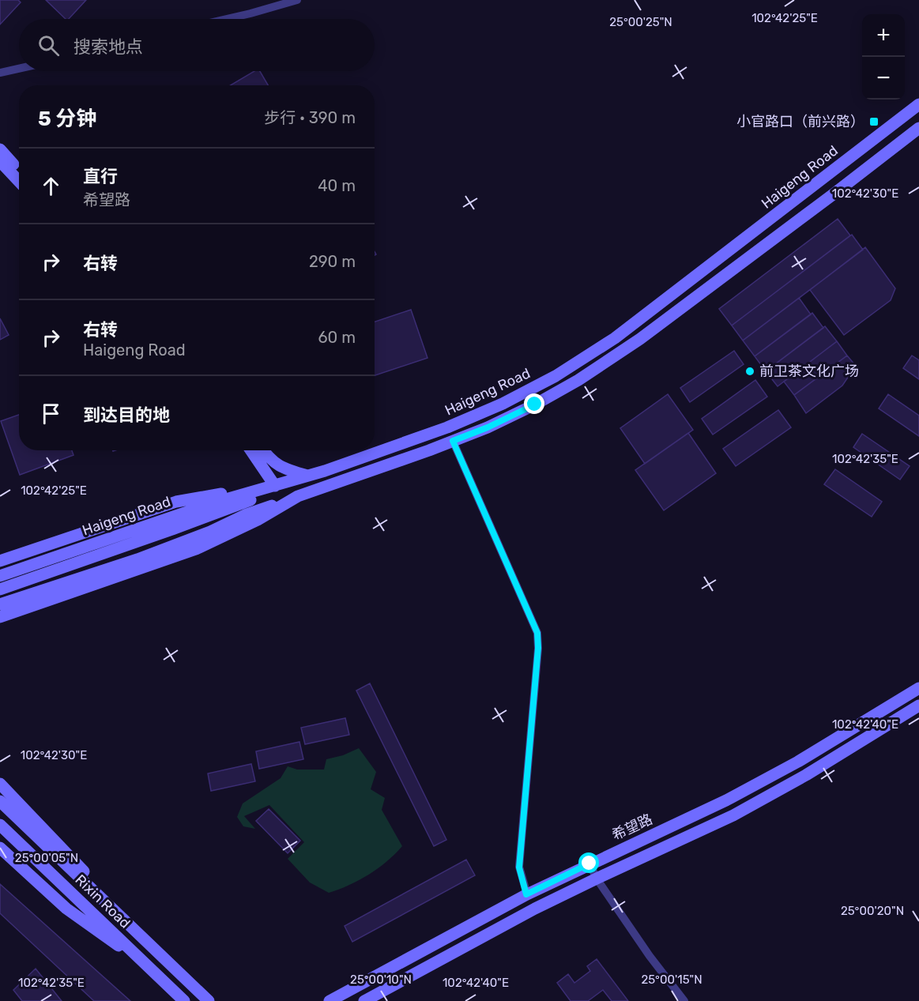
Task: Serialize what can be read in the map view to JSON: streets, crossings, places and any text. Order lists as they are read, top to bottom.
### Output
{
  "streets": {
    "main road": ["Haigeng Road", "希望路", "Rixin Road"]
  },
  "places": {
    "transit": ["小官路口（前兴路）"],
    "other": ["前卫茶文化广场"]
  },
  "page": {
    "map_buttons": ["+", "−"],
    "search": "搜索地点",
    "heading": ["5 分钟", "步行 · 390 m"],
    "list": [
      ["直行", "希望路", "40 m"],
      ["右转", "290 m"],
      ["右转", "Haigeng Road", "60 m"],
      "到达目的地"
    ]
  },
  "coordinates": [
    "102°42'25\"E",
    "25°00'25\"N",
    "102°42'30\"E",
    "102°42'35\"E",
    "102°42'40\"E",
    "25°00'05\"N",
    "25°00'20\"N",
    "25°00'10\"N",
    "25°00'15\"N"
  ]
}
